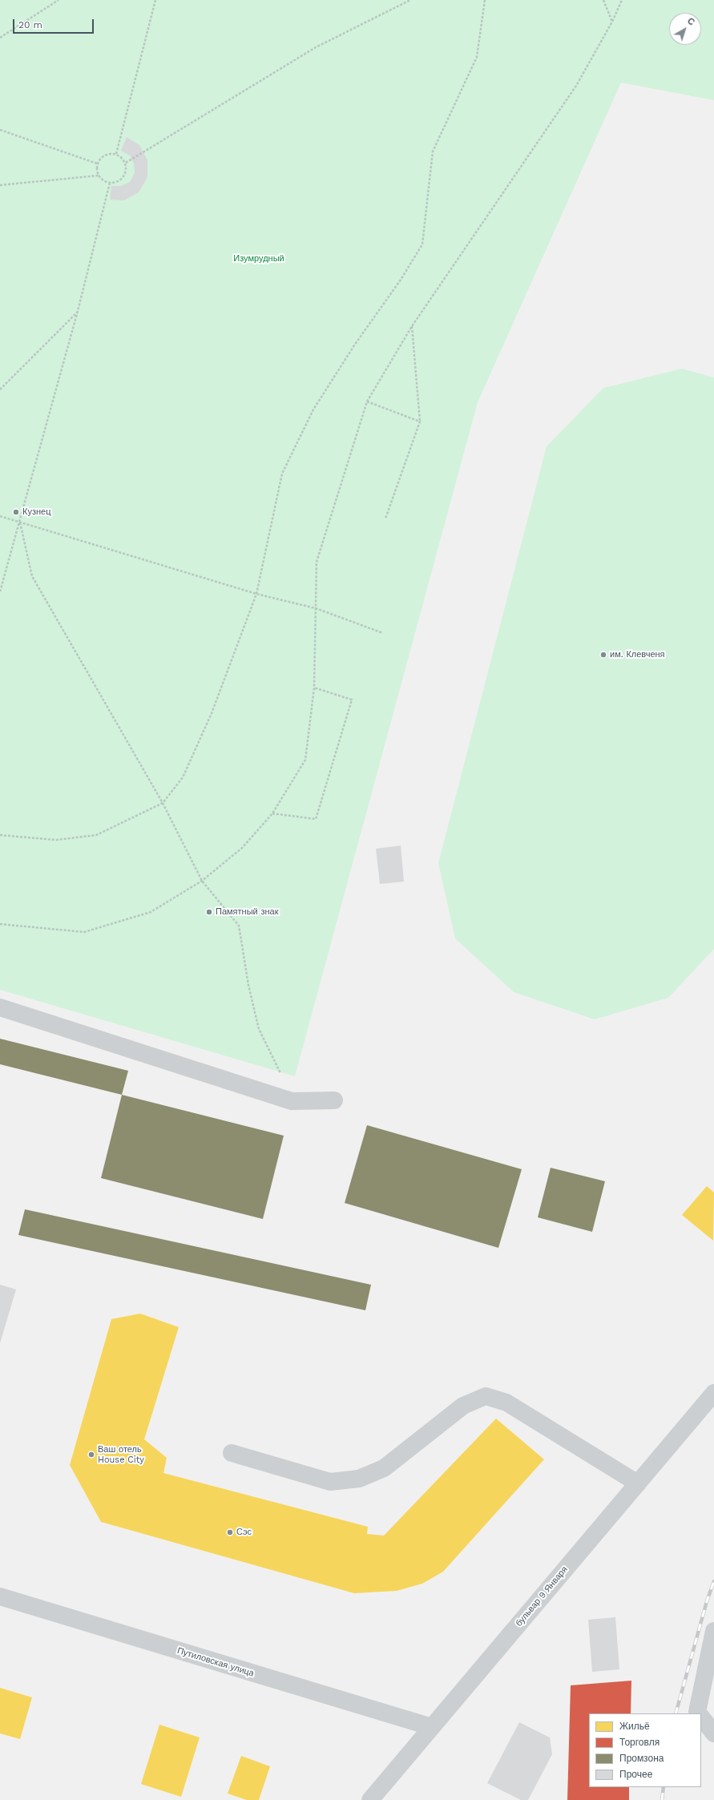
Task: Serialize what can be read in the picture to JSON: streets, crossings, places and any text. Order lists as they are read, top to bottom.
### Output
{
  "streets": {
    "street": ["бульвар 9 Января", "Путиловская улица"]
  },
  "crossings": [
    ["бульвар 9 Января", "Путиловская улица"]
  ],
  "parks": ["Изумрудный"],
  "places": [
    "Кузнец",
    "им. Клевченя",
    "Памятный знак",
    "Ваш отель House City",
    "Сэс"
  ],
  "legend": [
    "Жильё",
    "Торговля",
    "Промзона",
    "Прочее"
  ],
  "scale_bar": "20 m",
  "north": "top right"
}
